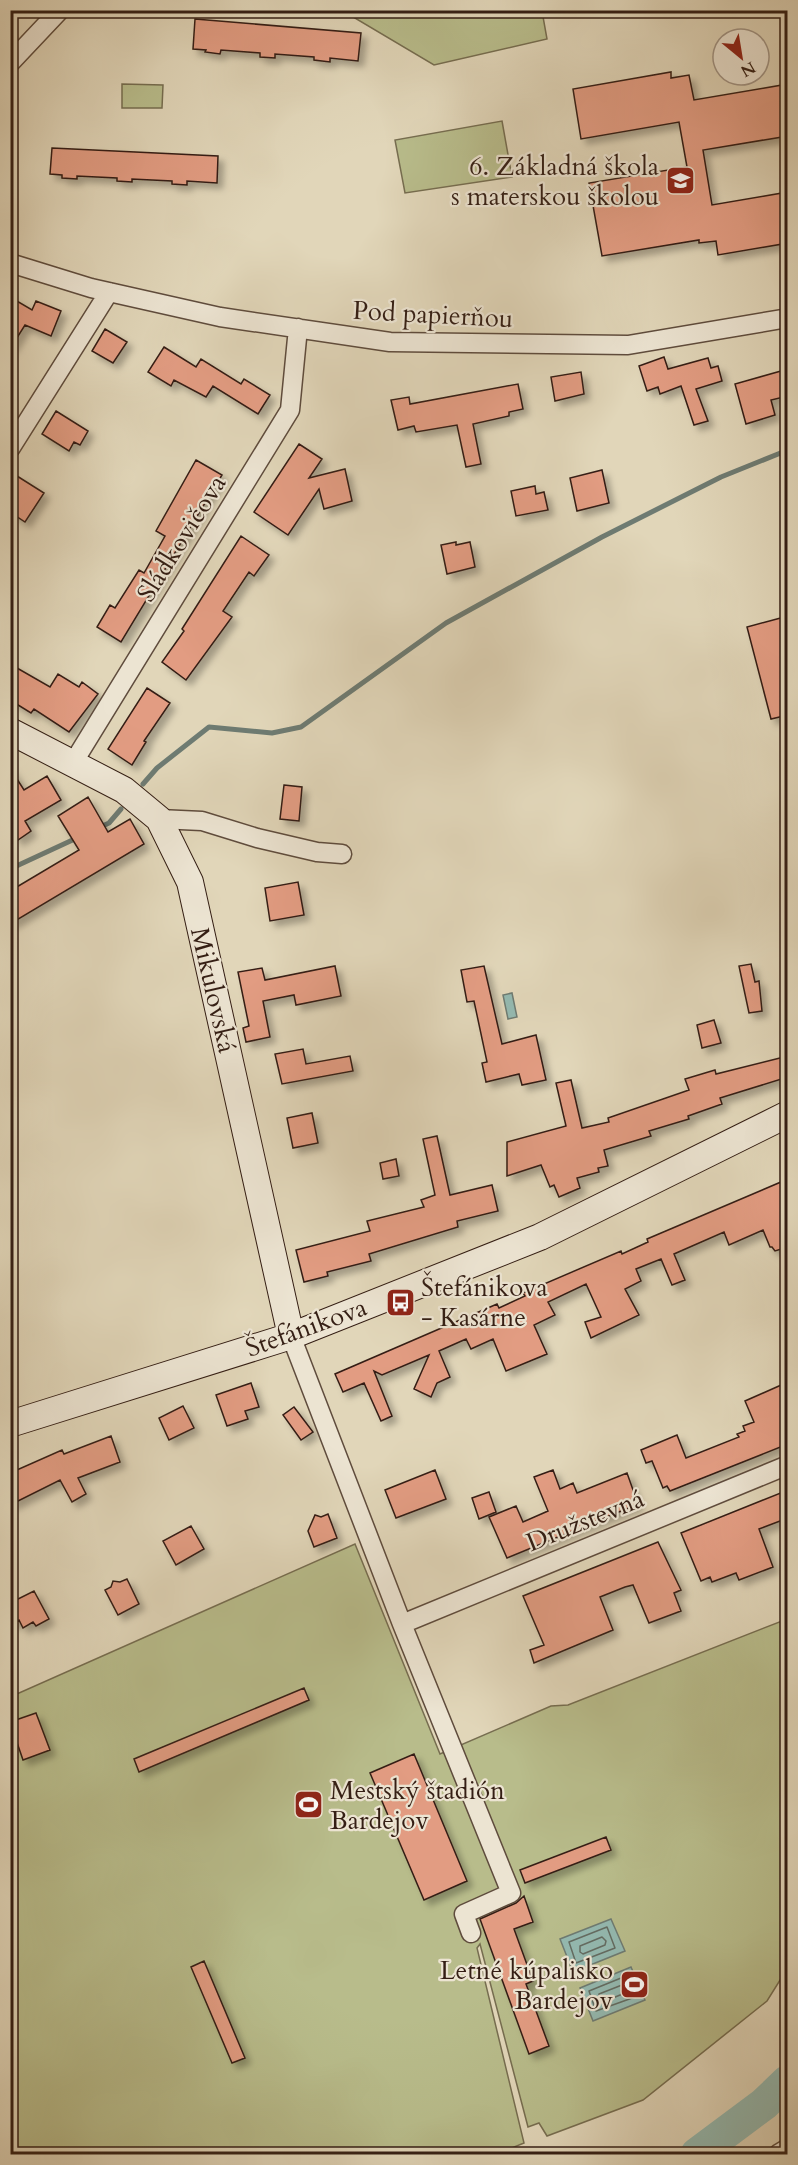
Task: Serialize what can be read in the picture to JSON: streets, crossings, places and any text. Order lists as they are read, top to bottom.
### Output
{
  "streets": {
    "street": [
      "Pod papierňou",
      "Sládkovičova",
      "Mikulovská",
      "Štefánikova",
      "Družstevná"
    ]
  },
  "crossings": [
    ["Pod papierňou", "Sládkovičova"],
    ["Sládkovičova", "Mikulovská"],
    ["Mikulovská", "Štefánikova"]
  ],
  "places": {
    "school or university": ["6. Základná škola s materskou školou"],
    "bus stop": ["Štefánikova - Kasárne"],
    "sports": ["Mestský štadión Bardejov", "Letné kúpalisko Bardejov"]
  },
  "north": "bottom right"
}
